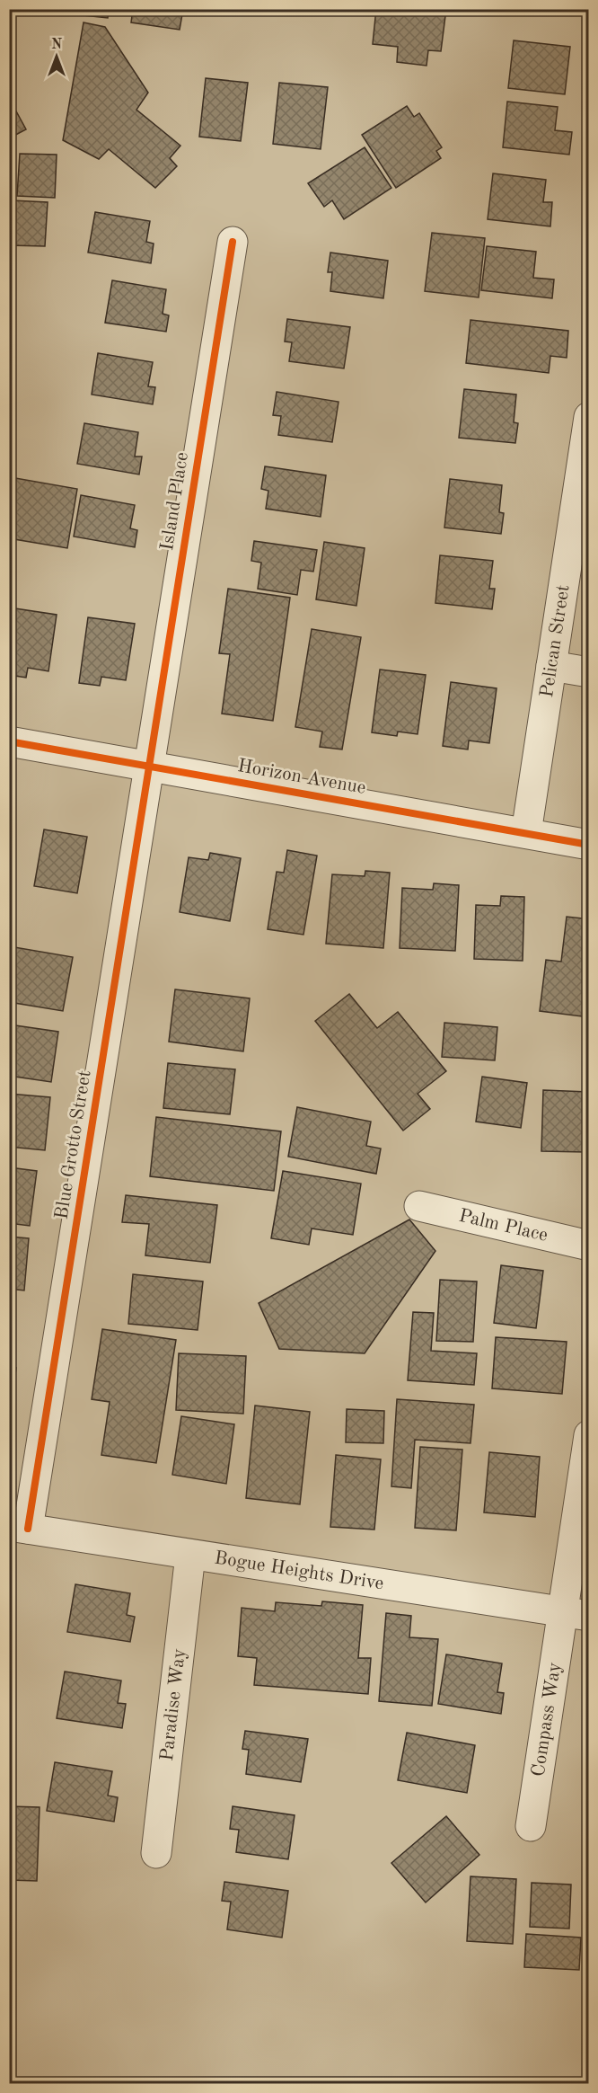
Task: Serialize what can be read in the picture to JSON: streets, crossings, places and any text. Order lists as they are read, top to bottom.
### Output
{
  "streets": {
    "street": [
      "Island Place",
      "Pelican Street",
      "Horizon Avenue",
      "Blue Grotto Street",
      "Palm Place",
      "Bogue Heights Drive",
      "Paradise Way",
      "Compass Way"
    ]
  },
  "crossings": [
    ["Island Place", "Horizon Avenue"],
    ["Island Place", "Blue Grotto Street"],
    ["Pelican Street", "Horizon Avenue"],
    ["Horizon Avenue", "Blue Grotto Street"],
    ["Blue Grotto Street", "Bogue Heights Drive"],
    ["Bogue Heights Drive", "Paradise Way"],
    ["Bogue Heights Drive", "Compass Way"]
  ],
  "north": "top"
}
